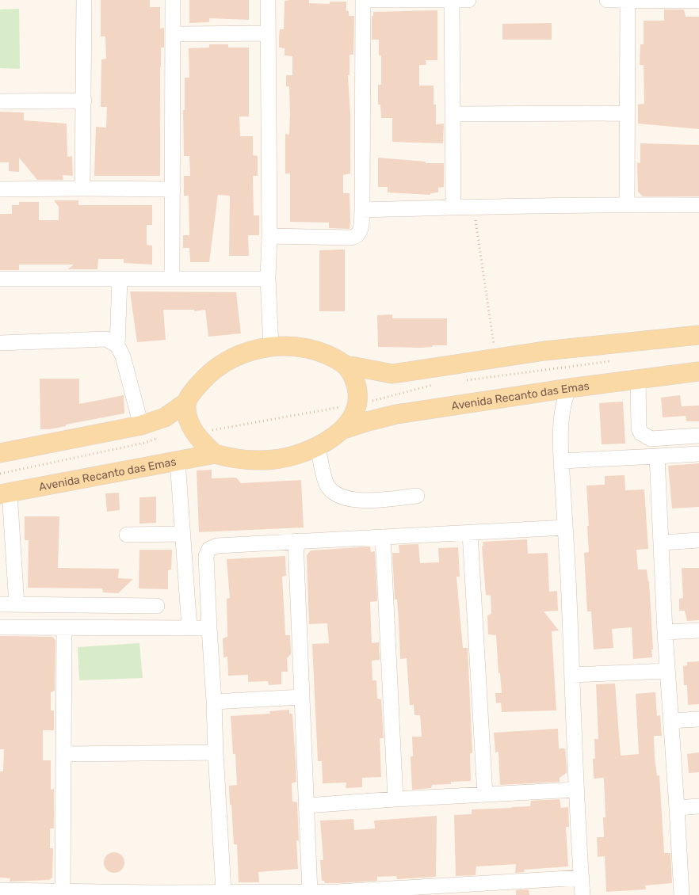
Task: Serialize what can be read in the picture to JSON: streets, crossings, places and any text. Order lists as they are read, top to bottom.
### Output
{
  "streets": {
    "main road": ["Avenida Recanto das Emas"]
  }
}
